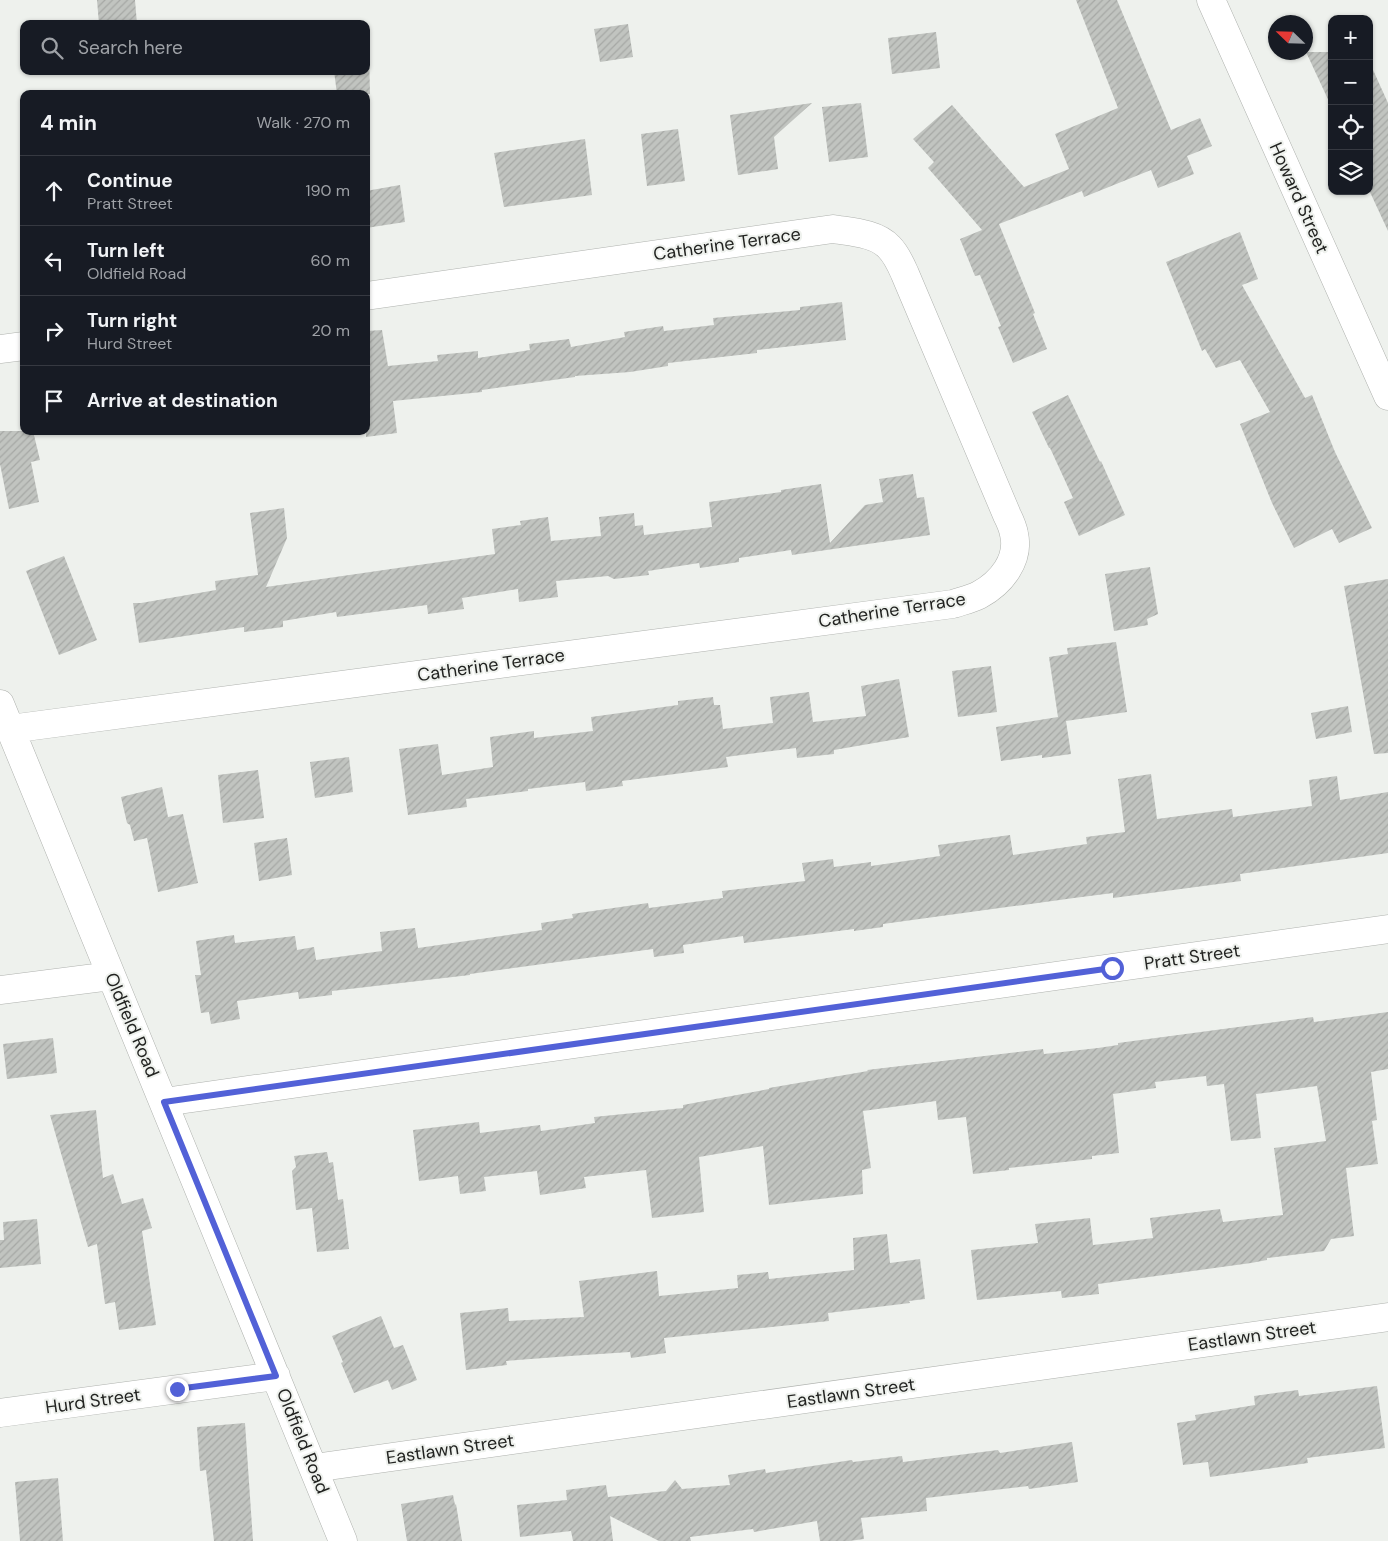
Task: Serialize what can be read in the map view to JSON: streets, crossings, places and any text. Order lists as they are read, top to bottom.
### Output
{
  "streets": {
    "street": [
      "Howard Street",
      "Catherine Terrace",
      "Pratt Street",
      "Oldfield Road",
      "Eastlawn Street",
      "Hurd Street"
    ]
  },
  "crossings": [
    ["Catherine Terrace", "Oldfield Road"],
    ["Pratt Street", "Oldfield Road"],
    ["Oldfield Road", "Eastlawn Street"],
    ["Oldfield Road", "Hurd Street"]
  ],
  "north": "top left",
  "page": {
    "map_buttons": ["+", "−"],
    "search": "Search here",
    "heading": ["4 min", "Walk · 270 m"],
    "list": [
      ["Continue", "Pratt Street", "190 m"],
      ["Turn left", "Oldfield Road", "60 m"],
      ["Turn right", "Hurd Street", "20 m"],
      "Arrive at destination"
    ]
  }
}
